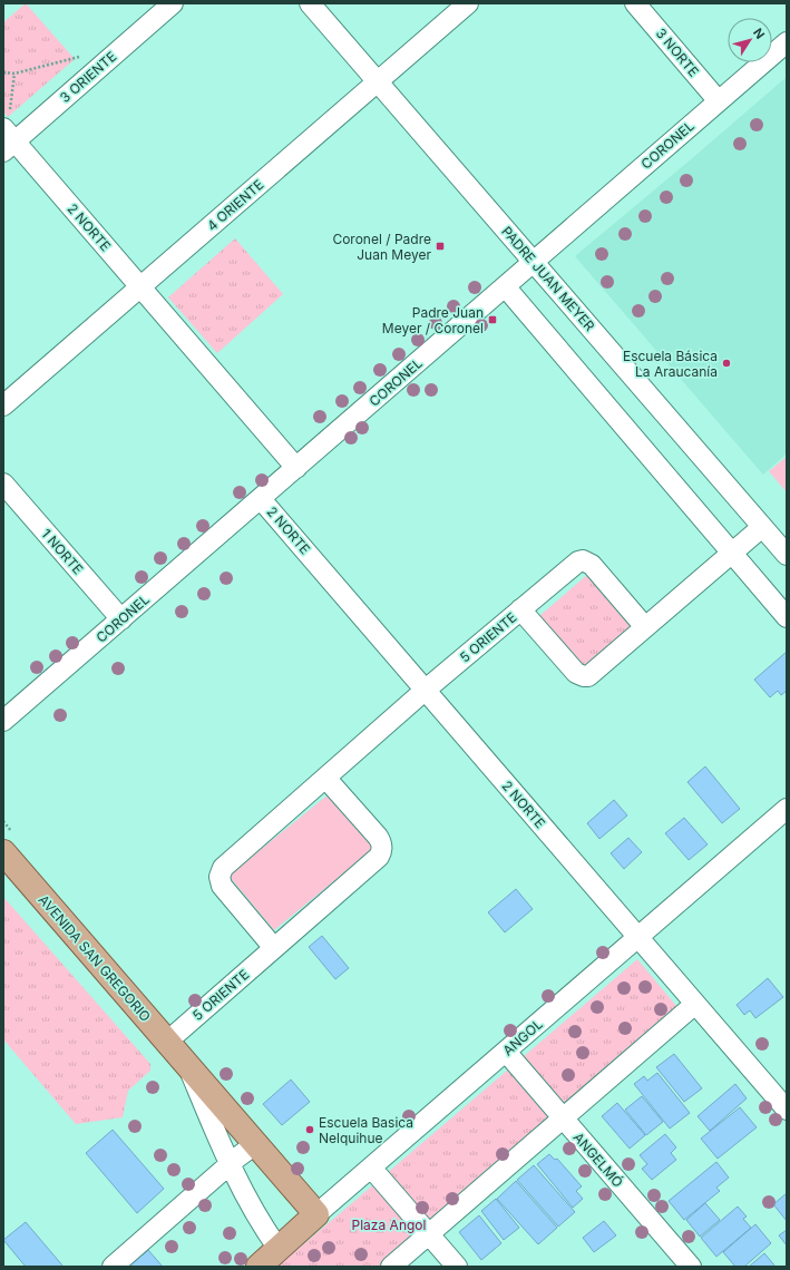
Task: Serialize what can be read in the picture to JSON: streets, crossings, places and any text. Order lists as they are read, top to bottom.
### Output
{
  "streets": {
    "main road": ["AVENIDA SAN GREGORIO", "ANGOL"],
    "street": [
      "3 NORTE",
      "3 ORIENTE",
      "CORONEL",
      "4 ORIENTE",
      "2 NORTE",
      "PADRE JUAN MEYER",
      "1 NORTE",
      "5 ORIENTE",
      "ANGELMÓ"
    ]
  },
  "crossings": [
    ["3 NORTE", "CORONEL"],
    ["3 ORIENTE", "2 NORTE"],
    ["CORONEL", "2 NORTE"],
    ["CORONEL", "PADRE JUAN MEYER"],
    ["CORONEL", "1 NORTE"],
    ["4 ORIENTE", "2 NORTE"],
    ["4 ORIENTE", "PADRE JUAN MEYER"],
    ["2 NORTE", "5 ORIENTE"],
    ["2 NORTE", "ANGOL"],
    ["5 ORIENTE", "AVENIDA SAN GREGORIO"],
    ["AVENIDA SAN GREGORIO", "ANGOL"],
    ["ANGOL", "ANGELMÓ"]
  ],
  "parks": ["Plaza Angol"],
  "places": {
    "transit": ["Coronel / Padre Juan Meyer", "Padre Juan Meyer / Coronel"],
    "other": ["Escuela Básica La Araucanía", "Escuela Basica Nelquihue"]
  },
  "north": "top right"
}
